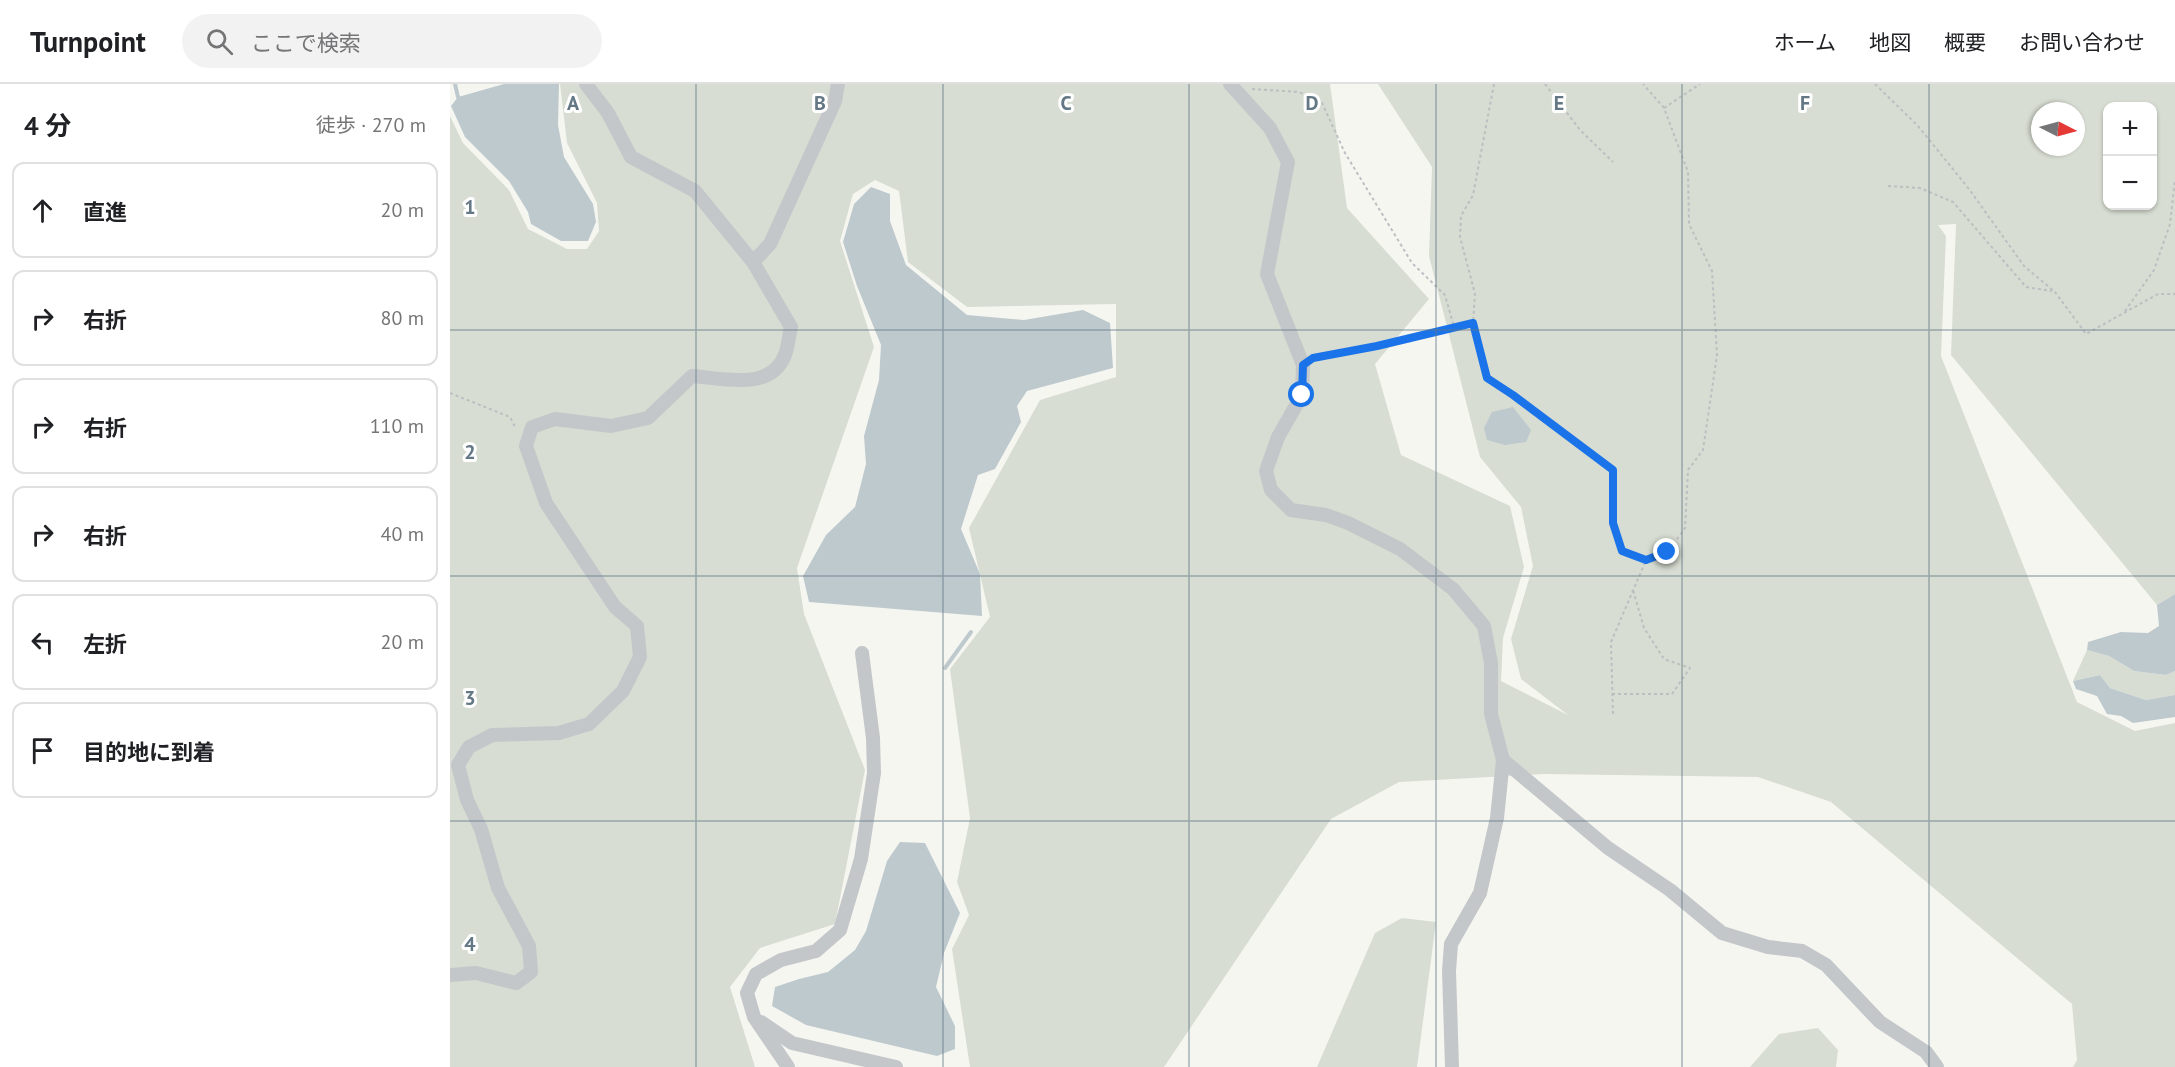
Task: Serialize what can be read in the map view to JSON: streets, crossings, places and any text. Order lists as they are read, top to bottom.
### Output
{
  "north": "right",
  "page": {
    "header": "Turnpoint",
    "search": "ここで検索",
    "nav": [
      "ホーム",
      "地図",
      "概要",
      "お問い合わせ"
    ],
    "heading": ["4 分", "徒歩 · 270 m"],
    "map_buttons": ["+", "−"],
    "list": [
      ["直進", "20 m"],
      ["右折", "80 m"],
      ["右折", "110 m"],
      ["右折", "40 m"],
      ["左折", "20 m"],
      "目的地に到着"
    ]
  },
  "grid": {
    "columns": [
      "A",
      "B",
      "C",
      "D",
      "E",
      "F"
    ],
    "rows": [
      "1",
      "2",
      "3",
      "4"
    ]
  }
}
